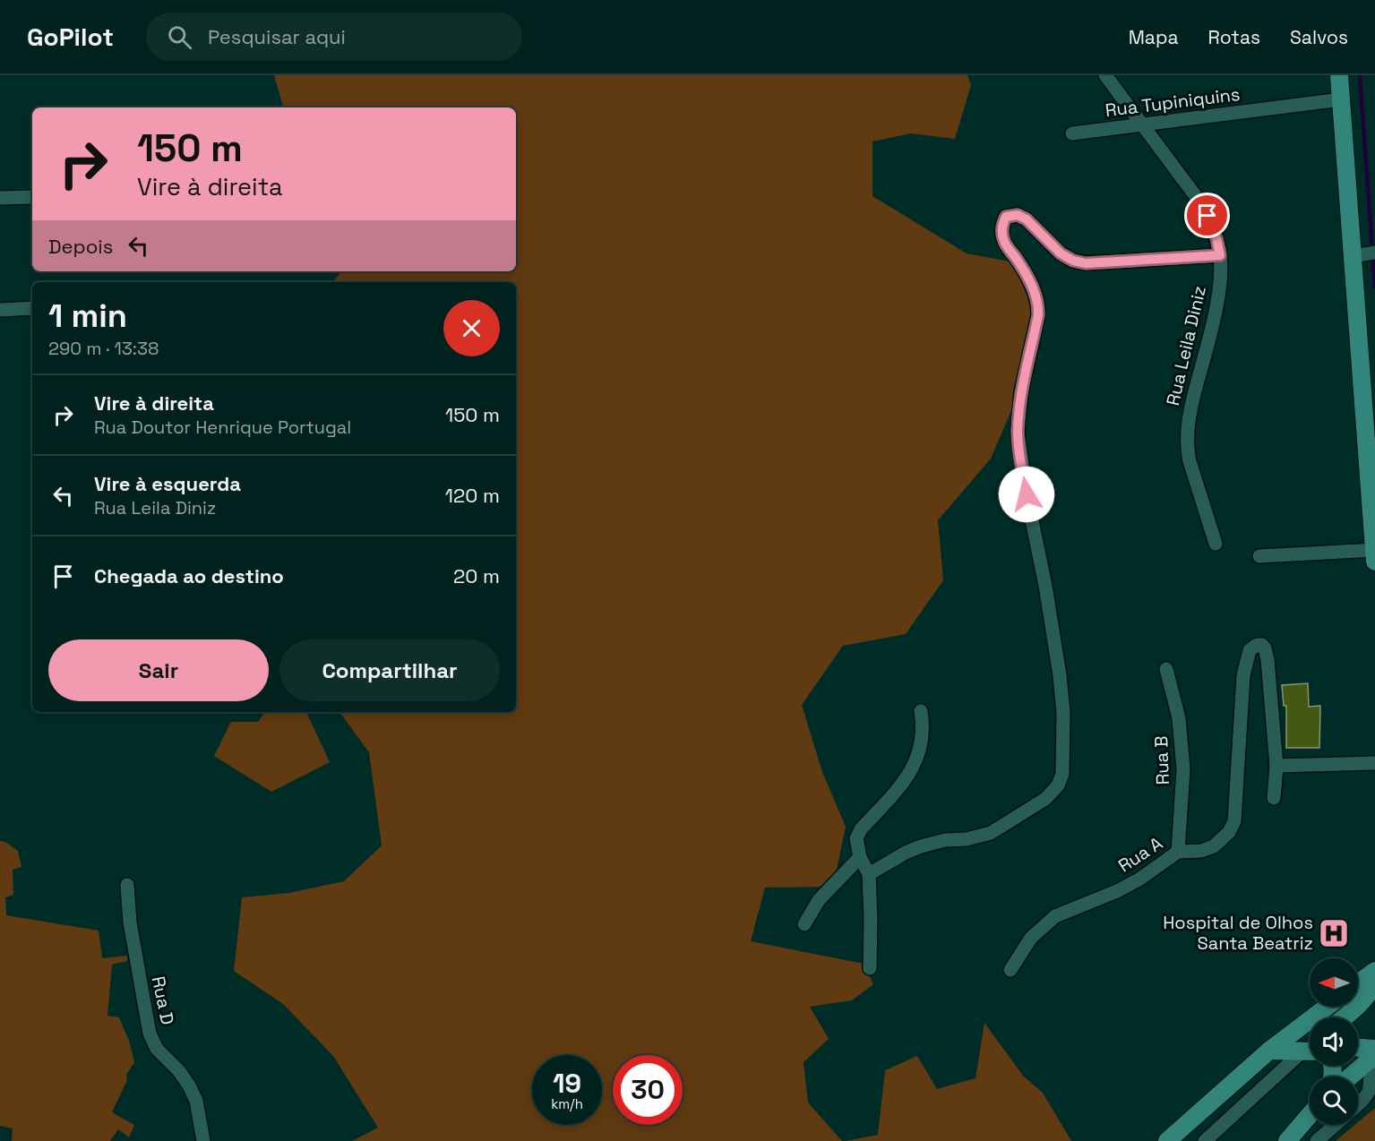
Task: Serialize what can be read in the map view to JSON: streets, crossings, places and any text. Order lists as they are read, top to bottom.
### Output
{
  "streets": {
    "street": [
      "Rua Tupiniquins",
      "Rua Leila Diniz",
      "Rua B",
      "Rua A",
      "Rua D"
    ]
  },
  "crossings": [
    ["Rua Tupiniquins", "Rua Leila Diniz"],
    ["Rua B", "Rua A"]
  ],
  "places": {
    "hospital": ["Hospital de Olhos Santa Beatriz"]
  },
  "north": "left",
  "page": {
    "header": "GoPilot",
    "search": "Pesquisar aqui",
    "nav": ["Mapa", "Rotas", "Salvos"],
    "turn": ["150 m", "Vire à direita"],
    "then": "Depois",
    "heading": ["1 min", "290 m · 13:38"],
    "list": [
      {
        "name": "Vire à direita",
        "note": "Rua Doutor Henrique Portugal",
        "value": "150 m"
      },
      {
        "name": "Vire à esquerda",
        "note": "Rua Leila Diniz",
        "value": "120 m"
      },
      {
        "name": "Chegada ao destino",
        "value": "20 m"
      }
    ],
    "buttons": ["Sair", "Compartilhar"],
    "speed": "19 km/h",
    "limit": "30"
  }
}
